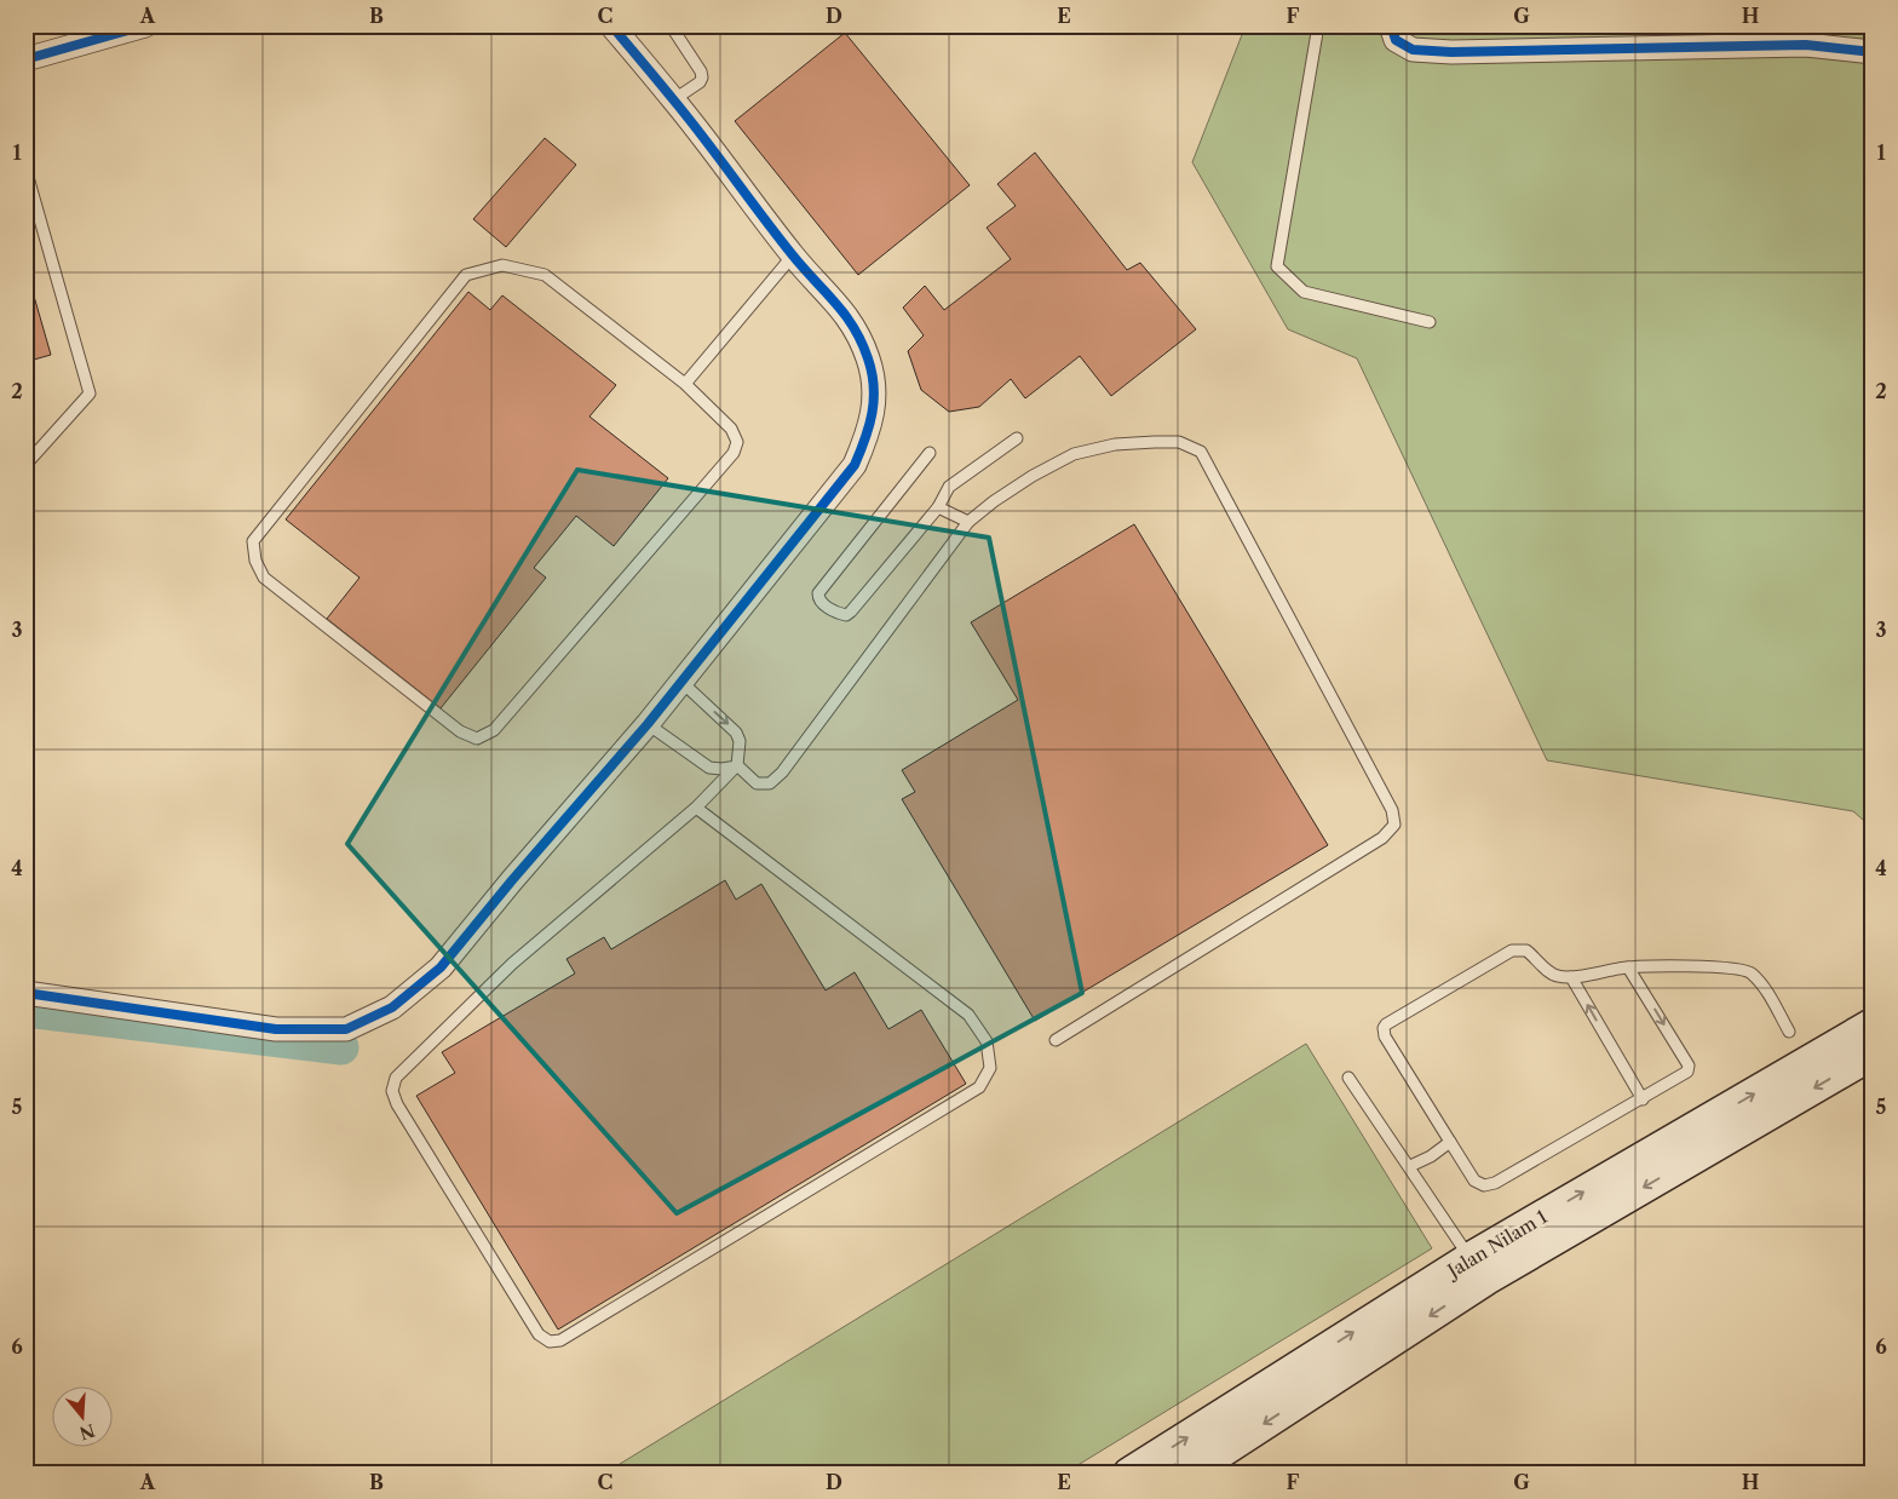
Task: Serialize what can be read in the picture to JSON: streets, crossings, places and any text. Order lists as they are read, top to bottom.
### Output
{
  "streets": {
    "main road": ["Jalan Nilam 1"]
  },
  "north": "bottom",
  "grid": {
    "columns": [
      "A",
      "B",
      "C",
      "D",
      "E",
      "F",
      "G",
      "H"
    ],
    "rows": [
      "1",
      "2",
      "3",
      "4",
      "5",
      "6"
    ]
  }
}
